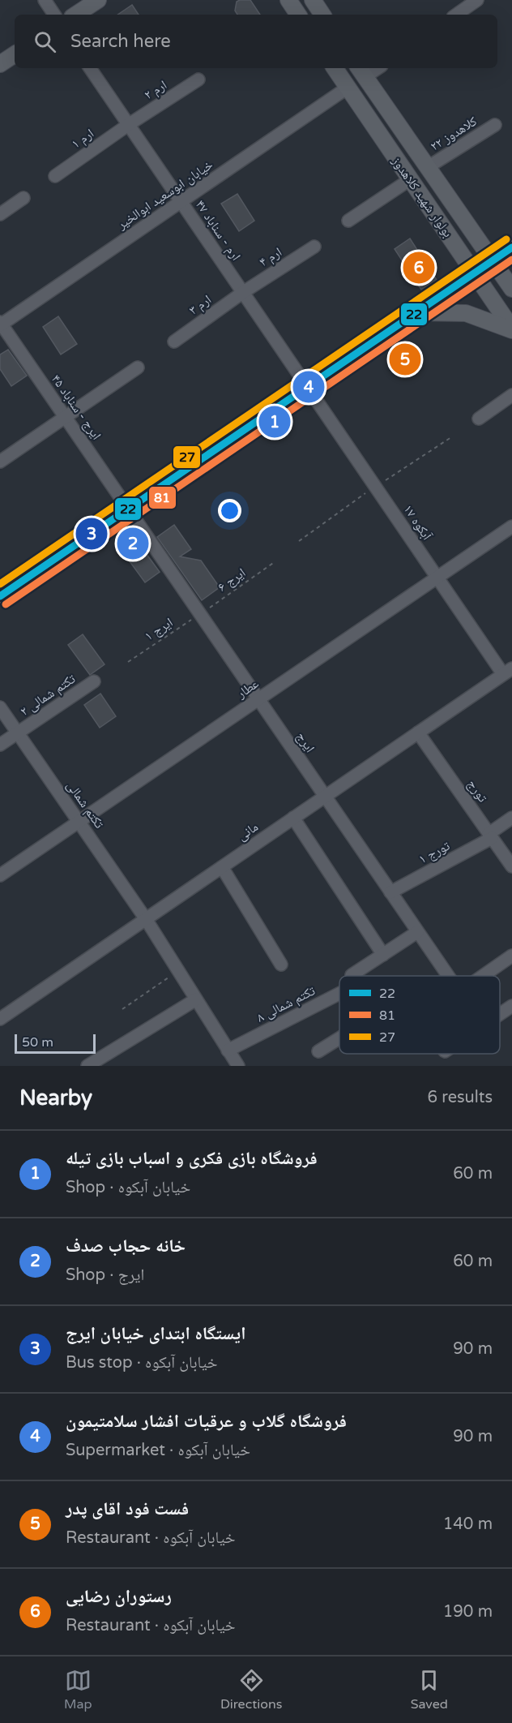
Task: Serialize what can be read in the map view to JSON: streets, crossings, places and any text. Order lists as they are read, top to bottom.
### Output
{
  "streets": {
    "main road": ["بولوار شهید کلاهدوز"],
    "street": [
      "ارم ۲",
      "کلاهدوز ۲۲",
      "ارم ۱",
      "خیابان ابوسعید ابوالخیر",
      "ارم - سناباد ۴۷",
      "ارم ۴",
      "ارم ۳",
      "ایرج - سناباد ۴۵",
      "آبکوه ۱۷",
      "عطار",
      "تکتم شمالی ۲",
      "ایرج",
      "تورج",
      "تکتم شمالی",
      "مانی",
      "تورج ۱",
      "تکتم شمالی ۸"
    ],
    "path": ["ایرج ۶", "ایرج ۱"]
  },
  "crossings": [
    ["ارم ۲", "ارم ۱"],
    ["ارم ۲", "ارم - سناباد ۴۷"],
    ["کلاهدوز ۲۲", "بولوار شهید کلاهدوز"],
    ["ارم ۱", "ارم - سناباد ۴۷"],
    ["خیابان ابوسعید ابوالخیر", "بولوار شهید کلاهدوز"],
    ["خیابان ابوسعید ابوالخیر", "ارم - سناباد ۴۷"],
    ["خیابان ابوسعید ابوالخیر", "ایرج - سناباد ۴۵"],
    ["ارم - سناباد ۴۷", "ارم ۴"],
    ["ارم - سناباد ۴۷", "ارم ۳"],
    ["ارم - سناباد ۴۷", "آبکوه ۱۷"],
    ["ارم ۴", "ارم ۳"],
    ["ایرج - سناباد ۴۵", "ایرج"],
    ["آبکوه ۱۷", "عطار"],
    ["آبکوه ۱۷", "مانی"],
    ["ایرج ۶", "ایرج ۱"],
    ["ایرج ۶", "ایرج"],
    ["ایرج ۱", "ایرج"],
    ["عطار", "ایرج"],
    ["عطار", "تکتم شمالی"],
    ["تکتم شمالی ۲", "تکتم شمالی"],
    ["ایرج", "مانی"],
    ["ایرج", "تورج ۱"],
    ["تورج", "مانی"],
    ["تورج", "تورج ۱"],
    ["تکتم شمالی", "مانی"],
    ["تکتم شمالی", "تکتم شمالی ۸"]
  ],
  "lines": ["transit line 27", "transit line 22", "transit line 81"],
  "legend": ["22", "81", "27"],
  "scale_bar": "50 m",
  "page": {
    "search": "Search here",
    "pins": [
      "6",
      "5",
      "4",
      "1",
      "3",
      "2"
    ],
    "scale": "50 m",
    "heading": ["Nearby", "6 results"],
    "list": [
      {
        "mark": "1",
        "name": "فروشگاه بازی فکری و اسباب بازی تیله",
        "note": "Shop · خیابان آبکوه",
        "value": "60 m"
      },
      {
        "mark": "2",
        "name": "خانه حجاب صدف",
        "note": "Shop · ایرج",
        "value": "60 m"
      },
      {
        "mark": "3",
        "name": "ایستگاه ابتدای خیابان ایرج",
        "note": "Bus stop · خیابان آبکوه",
        "value": "90 m"
      },
      {
        "mark": "4",
        "name": "فروشگاه گلاب و عرقیات افشار سلامتیمون",
        "note": "Supermarket · خیابان آبکوه",
        "value": "90 m"
      },
      {
        "mark": "5",
        "name": "فست فود اقای پدر",
        "note": "Restaurant · خیابان آبکوه",
        "value": "140 m"
      },
      {
        "mark": "6",
        "name": "رستوران رضایی",
        "note": "Restaurant · خیابان آبکوه",
        "value": "190 m"
      }
    ],
    "nav": ["Map", "Directions", "Saved"]
  }
}
